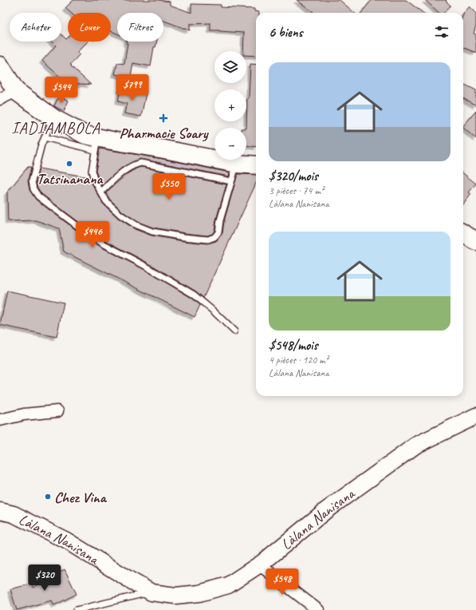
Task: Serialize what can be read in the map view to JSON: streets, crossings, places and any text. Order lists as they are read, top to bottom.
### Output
{
  "streets": {
    "street": ["Làlana Nanisana"]
  },
  "districts": ["IADIAMBOLA"],
  "places": {
    "health": ["Pharmacie Soary"],
    "other": ["Tatsinanana", "Chez Vina"]
  },
  "page": {
    "chip": ["Acheter", "Louer", "Filtres"],
    "heading": "6 biens",
    "map_buttons": ["+", "−"],
    "list": [
      {
        "name": "$320/mois",
        "note": "3 pièces · 74 m² · Làlana Nanisana"
      },
      {
        "name": "$548/mois",
        "note": "4 pièces · 120 m² · Làlana Nanisana"
      }
    ],
    "price": [
      "$799",
      "$544",
      "$550",
      "$446",
      "$320",
      "$548"
    ]
  }
}
